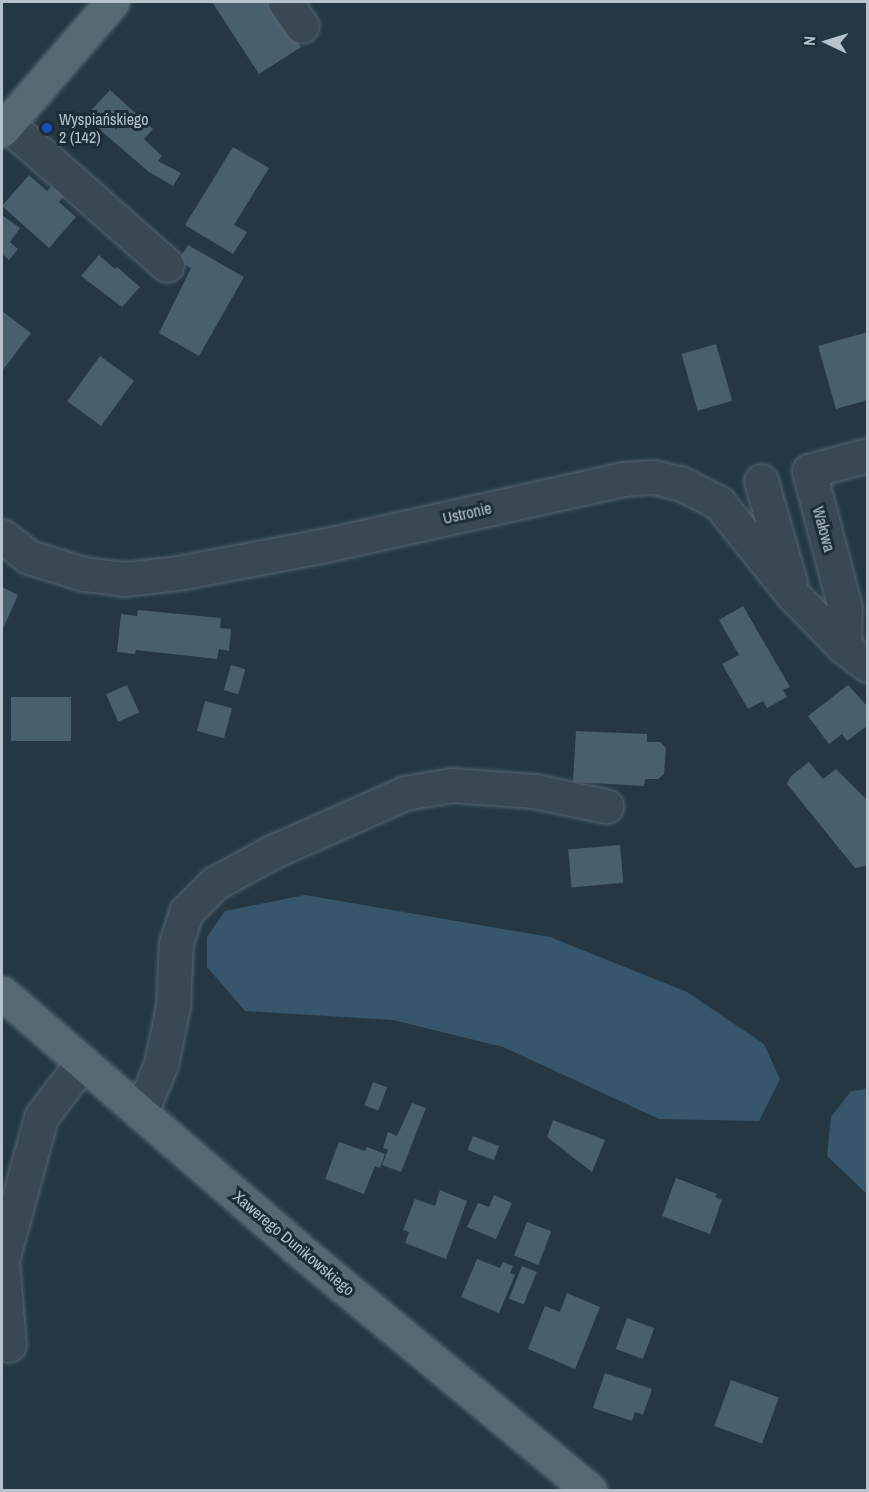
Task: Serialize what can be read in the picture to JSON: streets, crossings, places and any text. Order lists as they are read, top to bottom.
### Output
{
  "streets": {
    "main road": ["Xawerego Dunikowskiego"],
    "street": ["Ustronie", "Wałowa"]
  },
  "crossings": [
    ["Ustronie", "Wałowa"]
  ],
  "places": ["Wyspiańskiego 2 (142)"],
  "north": "left"
}
